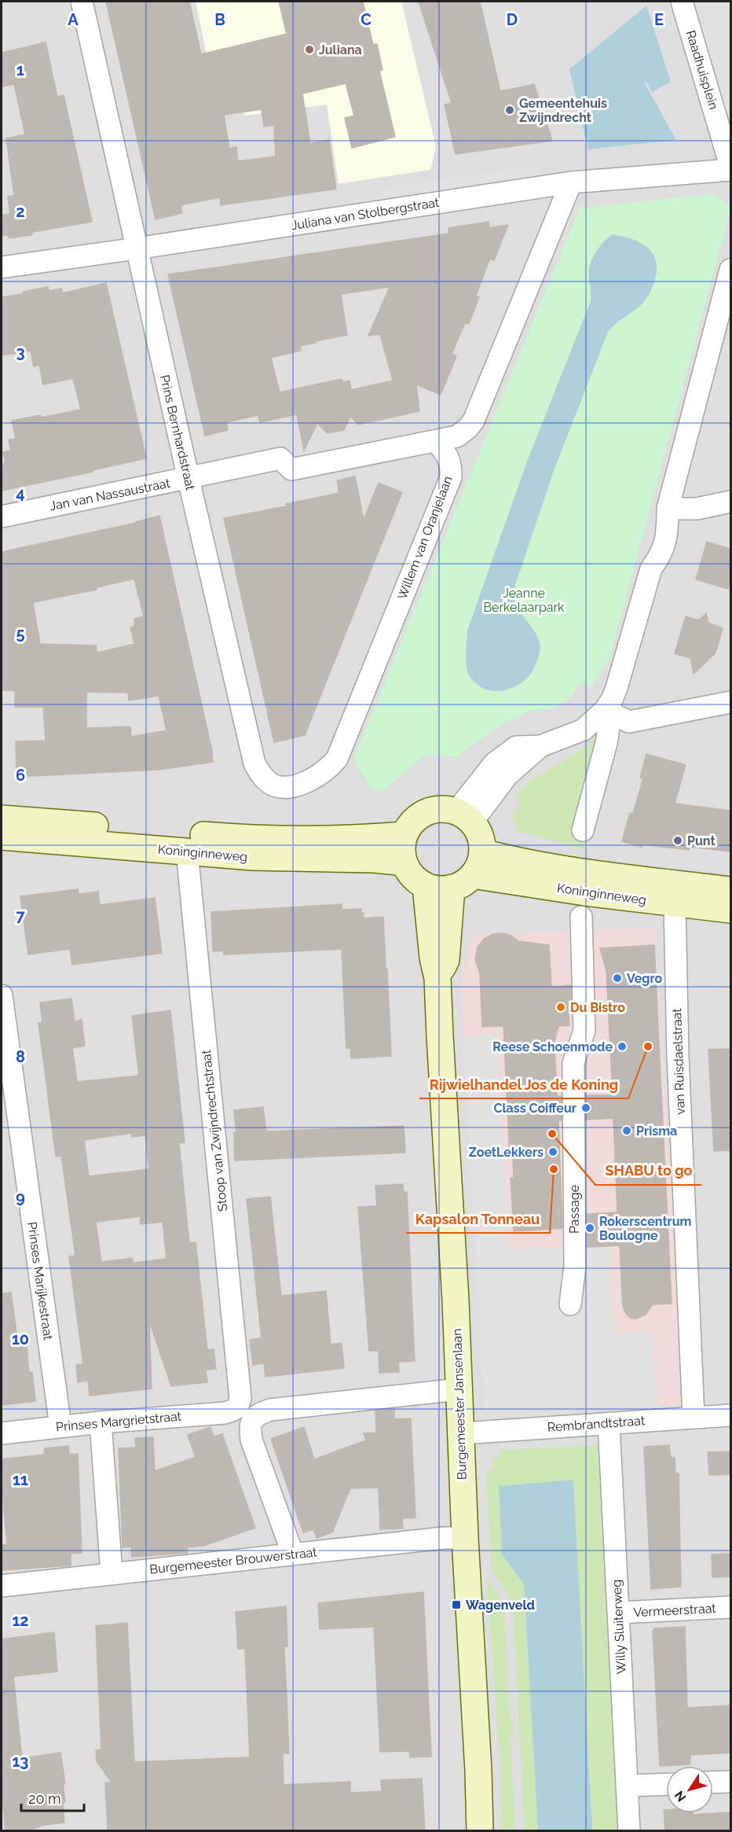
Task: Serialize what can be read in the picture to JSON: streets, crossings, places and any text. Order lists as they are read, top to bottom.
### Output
{
  "streets": {
    "main road": ["Koninginneweg", "Burgemeester Jansenlaan"],
    "street": [
      "Raadhuisplein",
      "Juliana van Stolbergstraat",
      "Prins Bernhardstraat",
      "Jan van Nassaustraat",
      "Willem van Oranjelaan",
      "van Ruisdaelstraat",
      "Stoop van Zwijndrechtstraat",
      "Passage",
      "Prinses Marijkestraat",
      "Prinses Margrietstraat",
      "Rembrandtstraat",
      "Burgemeester Brouwerstraat",
      "Vermeerstraat",
      "Willy Sluiterweg"
    ]
  },
  "crossings": [
    ["Raadhuisplein", "Juliana van Stolbergstraat"],
    ["Juliana van Stolbergstraat", "Prins Bernhardstraat"],
    ["Prins Bernhardstraat", "Jan van Nassaustraat"],
    ["Prins Bernhardstraat", "Willem van Oranjelaan"],
    ["Jan van Nassaustraat", "Willem van Oranjelaan"],
    ["Koninginneweg", "van Ruisdaelstraat"],
    ["Koninginneweg", "Stoop van Zwijndrechtstraat"],
    ["Koninginneweg", "Burgemeester Jansenlaan"],
    ["van Ruisdaelstraat", "Rembrandtstraat"],
    ["Stoop van Zwijndrechtstraat", "Prinses Margrietstraat"],
    ["Stoop van Zwijndrechtstraat", "Burgemeester Brouwerstraat"],
    ["Prinses Marijkestraat", "Prinses Margrietstraat"],
    ["Burgemeester Jansenlaan", "Prinses Margrietstraat"],
    ["Burgemeester Jansenlaan", "Rembrandtstraat"],
    ["Burgemeester Jansenlaan", "Burgemeester Brouwerstraat"],
    ["Rembrandtstraat", "Willy Sluiterweg"],
    ["Vermeerstraat", "Willy Sluiterweg"]
  ],
  "parks": ["Jeanne Berkelaarpark"],
  "places": {
    "other": [
      "Juliana",
      "Gemeentehuis Zwijndrecht",
      "Punt",
      "Vegro",
      "Du Bistro",
      "Reese Schoenmode",
      "Rijwielhandel Jos de Koning",
      "Class Coiffeur",
      "Prisma",
      "SHABU to go",
      "ZoetLekkers",
      "Kapsalon Tonneau",
      "Rokerscentrum Boulogne"
    ],
    "transit": ["Wagenveld"]
  },
  "scale_bar": "20 m",
  "north": "bottom left",
  "grid": {
    "columns": [
      "A",
      "B",
      "C",
      "D",
      "E"
    ],
    "rows": [
      "1",
      "2",
      "3",
      "4",
      "5",
      "6",
      "7",
      "8",
      "9",
      "10",
      "11",
      "12",
      "13"
    ]
  }
}
